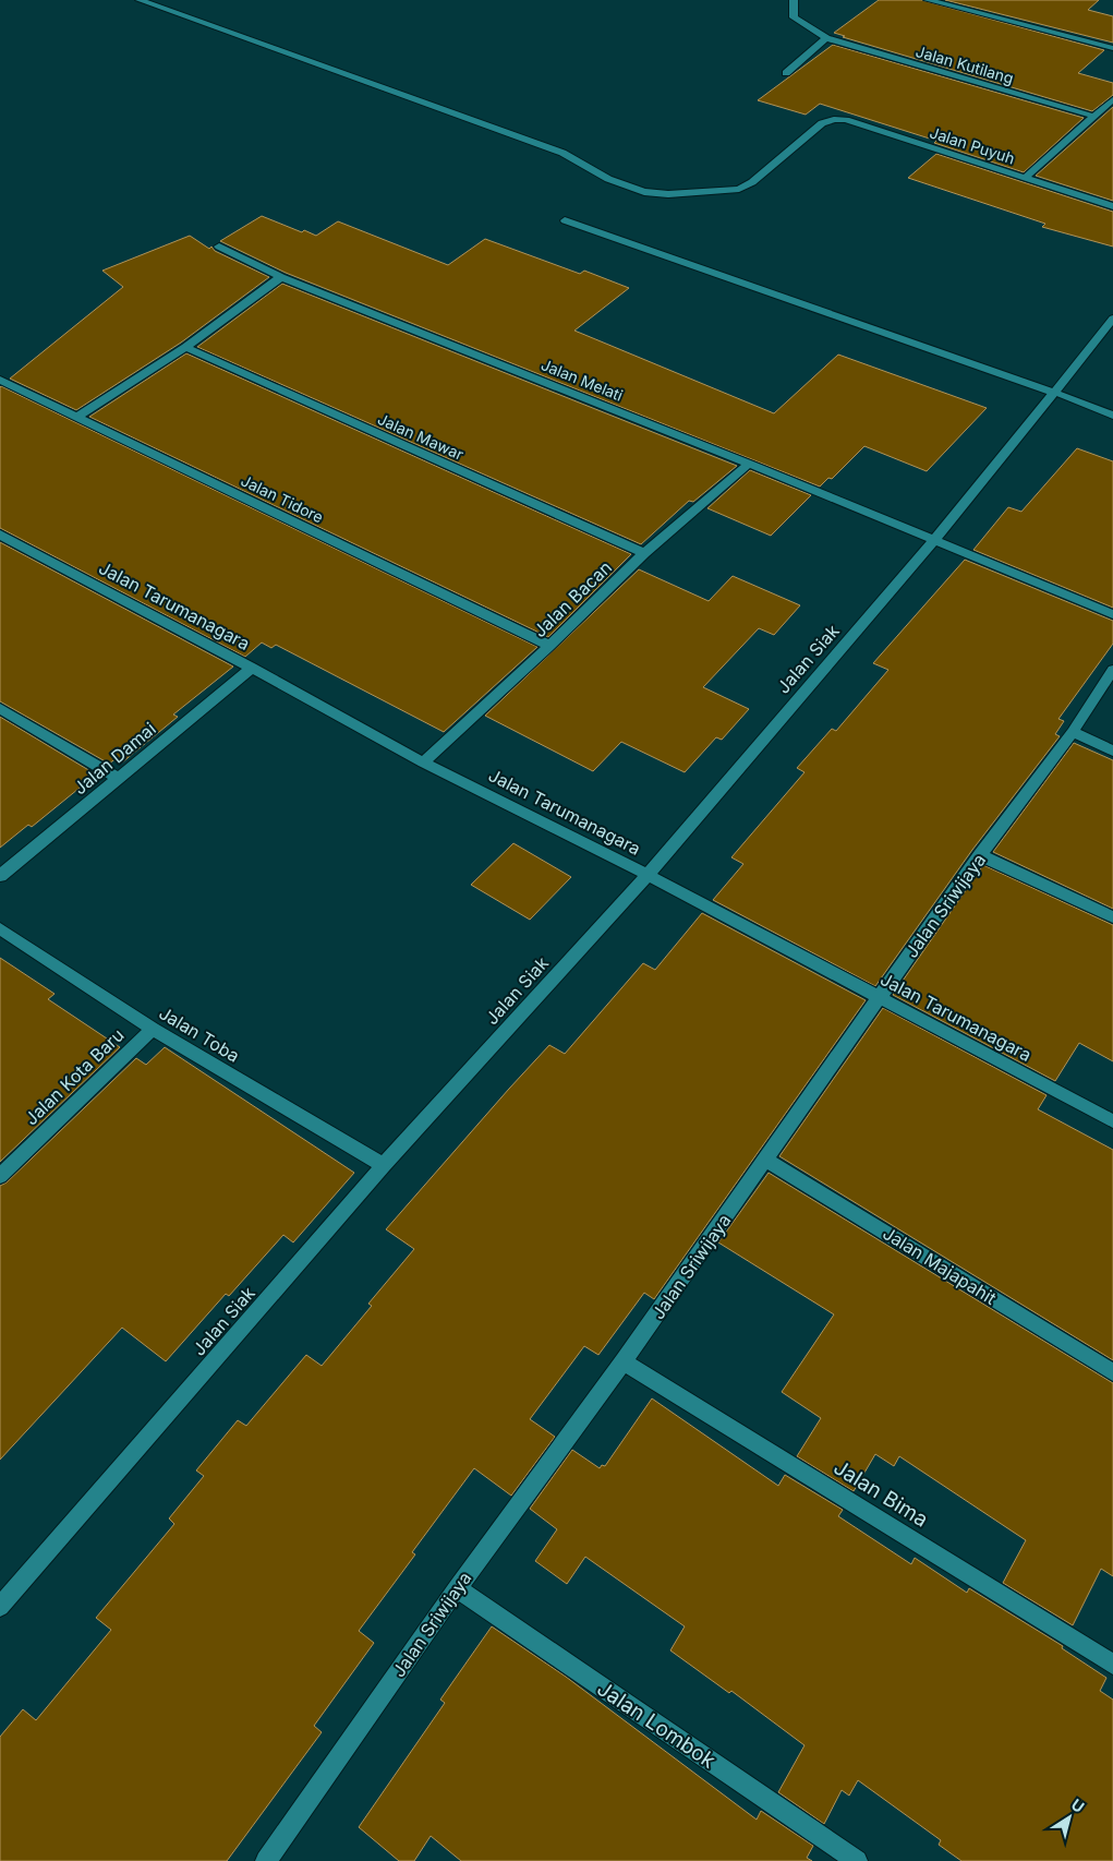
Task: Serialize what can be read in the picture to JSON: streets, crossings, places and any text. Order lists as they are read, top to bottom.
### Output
{
  "streets": {
    "street": [
      "Jalan Kutilang",
      "Jalan Puyuh",
      "Jalan Melati",
      "Jalan Mawar",
      "Jalan Tidore",
      "Jalan Bacan",
      "Jalan Tarumanagara",
      "Jalan Siak",
      "Jalan Damai",
      "Jalan Sriwijaya",
      "Jalan Toba",
      "Jalan Kota Baru",
      "Jalan Majapahit",
      "Jalan Bima",
      "Jalan Lombok"
    ]
  },
  "crossings": [
    ["Jalan Melati", "Jalan Bacan"],
    ["Jalan Melati", "Jalan Siak"],
    ["Jalan Mawar", "Jalan Bacan"],
    ["Jalan Tidore", "Jalan Bacan"],
    ["Jalan Bacan", "Jalan Tarumanagara"],
    ["Jalan Tarumanagara", "Jalan Siak"],
    ["Jalan Tarumanagara", "Jalan Damai"],
    ["Jalan Tarumanagara", "Jalan Sriwijaya"],
    ["Jalan Siak", "Jalan Toba"],
    ["Jalan Sriwijaya", "Jalan Majapahit"],
    ["Jalan Sriwijaya", "Jalan Bima"],
    ["Jalan Sriwijaya", "Jalan Lombok"],
    ["Jalan Toba", "Jalan Kota Baru"]
  ],
  "north": "top right"
}
